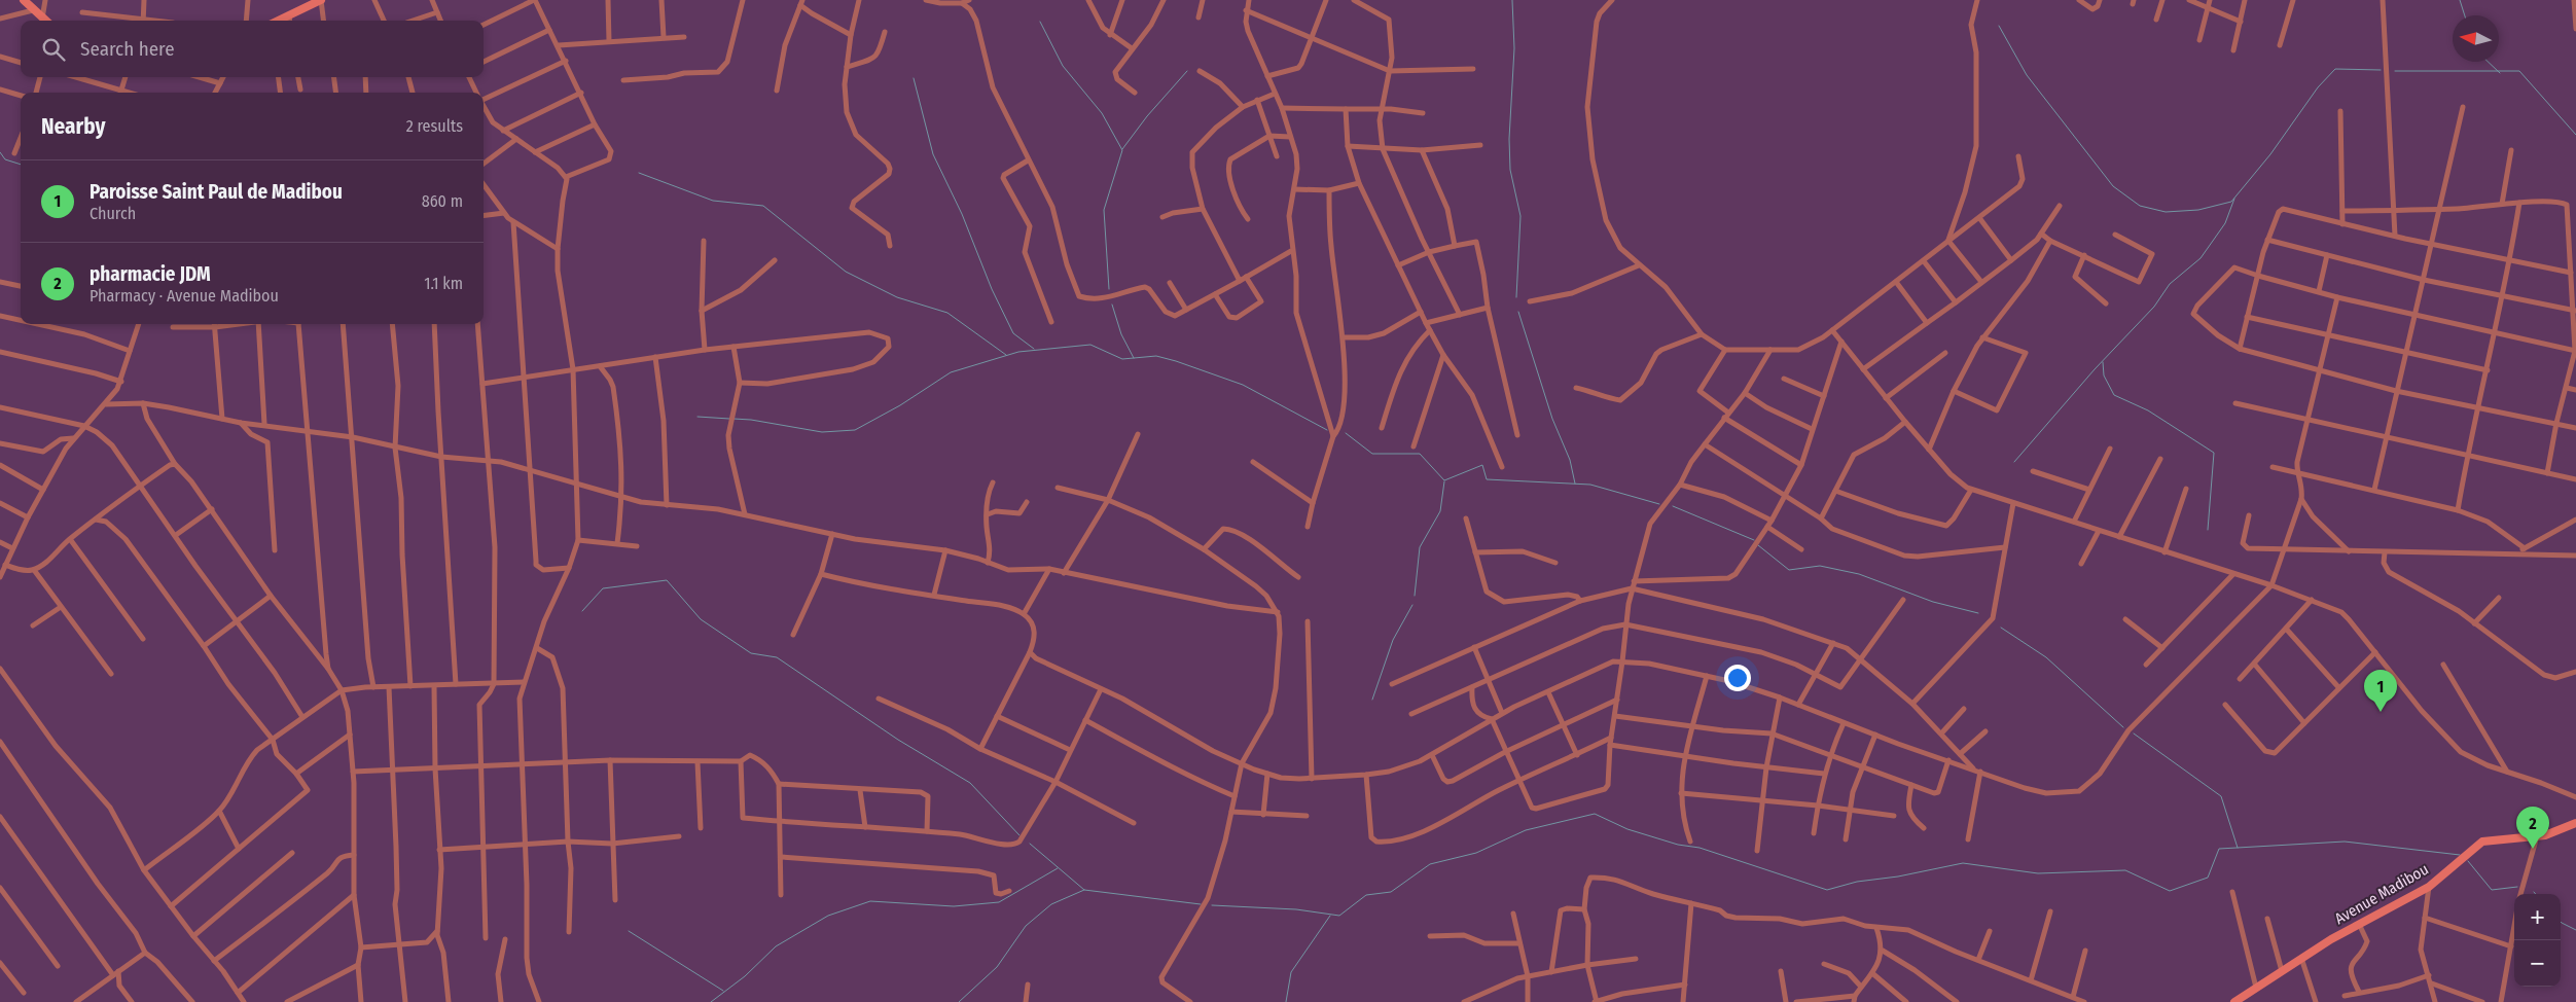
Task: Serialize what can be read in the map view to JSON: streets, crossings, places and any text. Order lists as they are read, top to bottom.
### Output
{
  "streets": {
    "street": ["Avenue Madibou"]
  },
  "north": "left",
  "page": {
    "search": "Search here",
    "heading": ["Nearby", "2 results"],
    "list": [
      {
        "mark": "1",
        "name": "Paroisse Saint Paul de Madibou",
        "note": "Church",
        "value": "860 m"
      },
      {
        "mark": "2",
        "name": "pharmacie JDM",
        "note": "Pharmacy · Avenue Madibou",
        "value": "1.1 km"
      }
    ],
    "pins": ["1", "2"],
    "map_buttons": ["+", "−"]
  }
}
